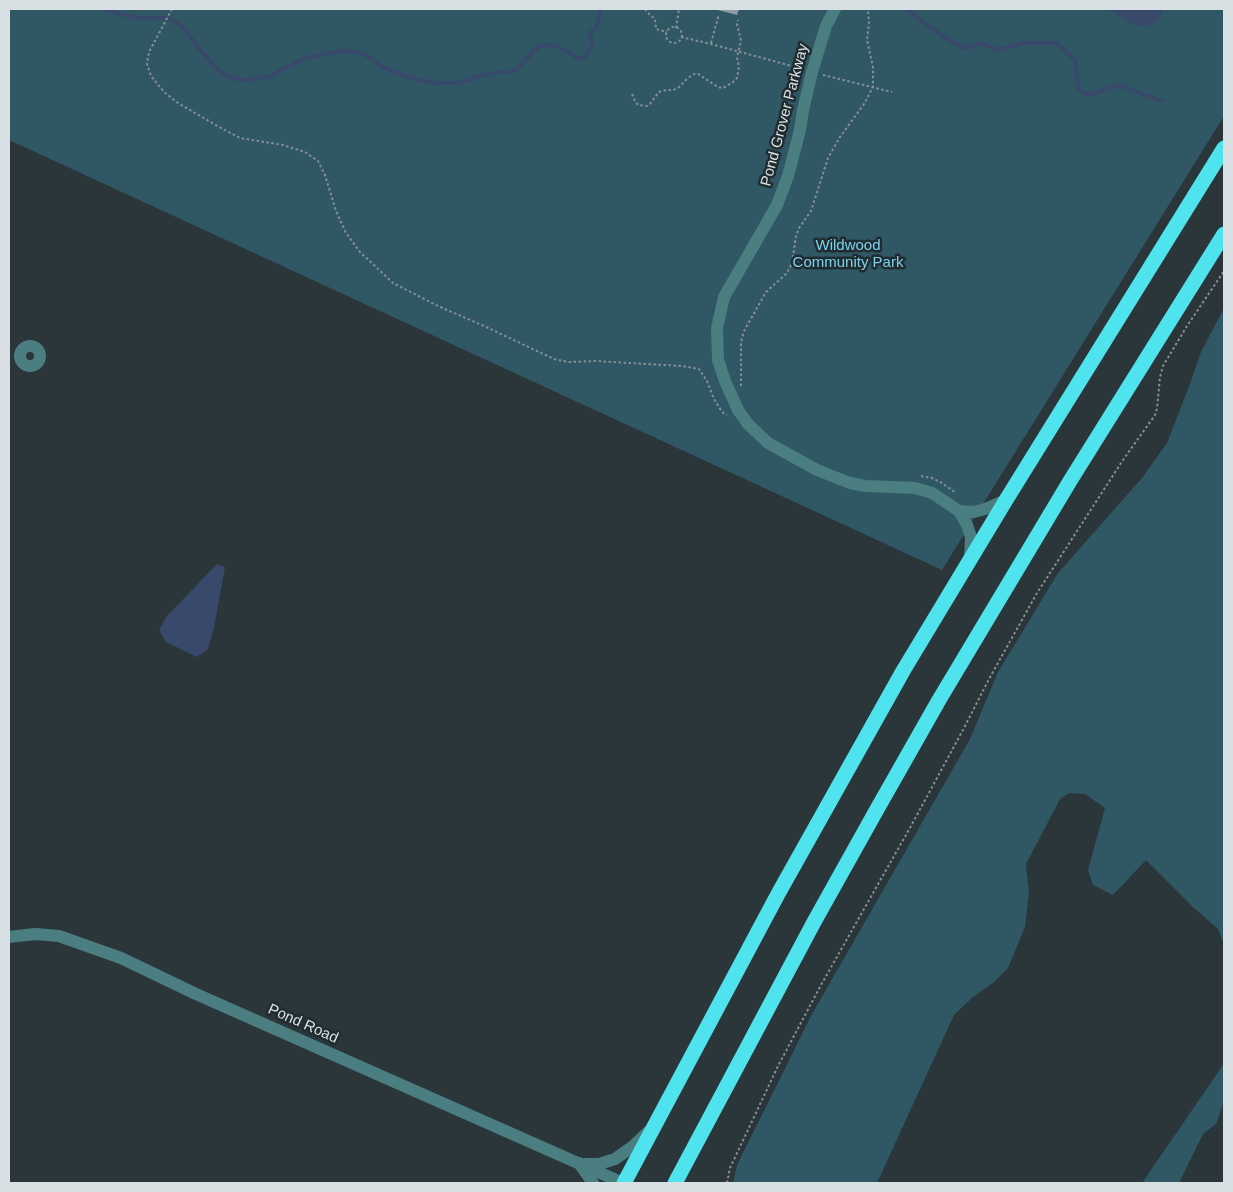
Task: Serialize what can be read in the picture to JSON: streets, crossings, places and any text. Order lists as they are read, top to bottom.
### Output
{
  "streets": {
    "street": ["Pond Grover Parkway", "Pond Road"]
  },
  "parks": ["Wildwood Community Park"]
}
